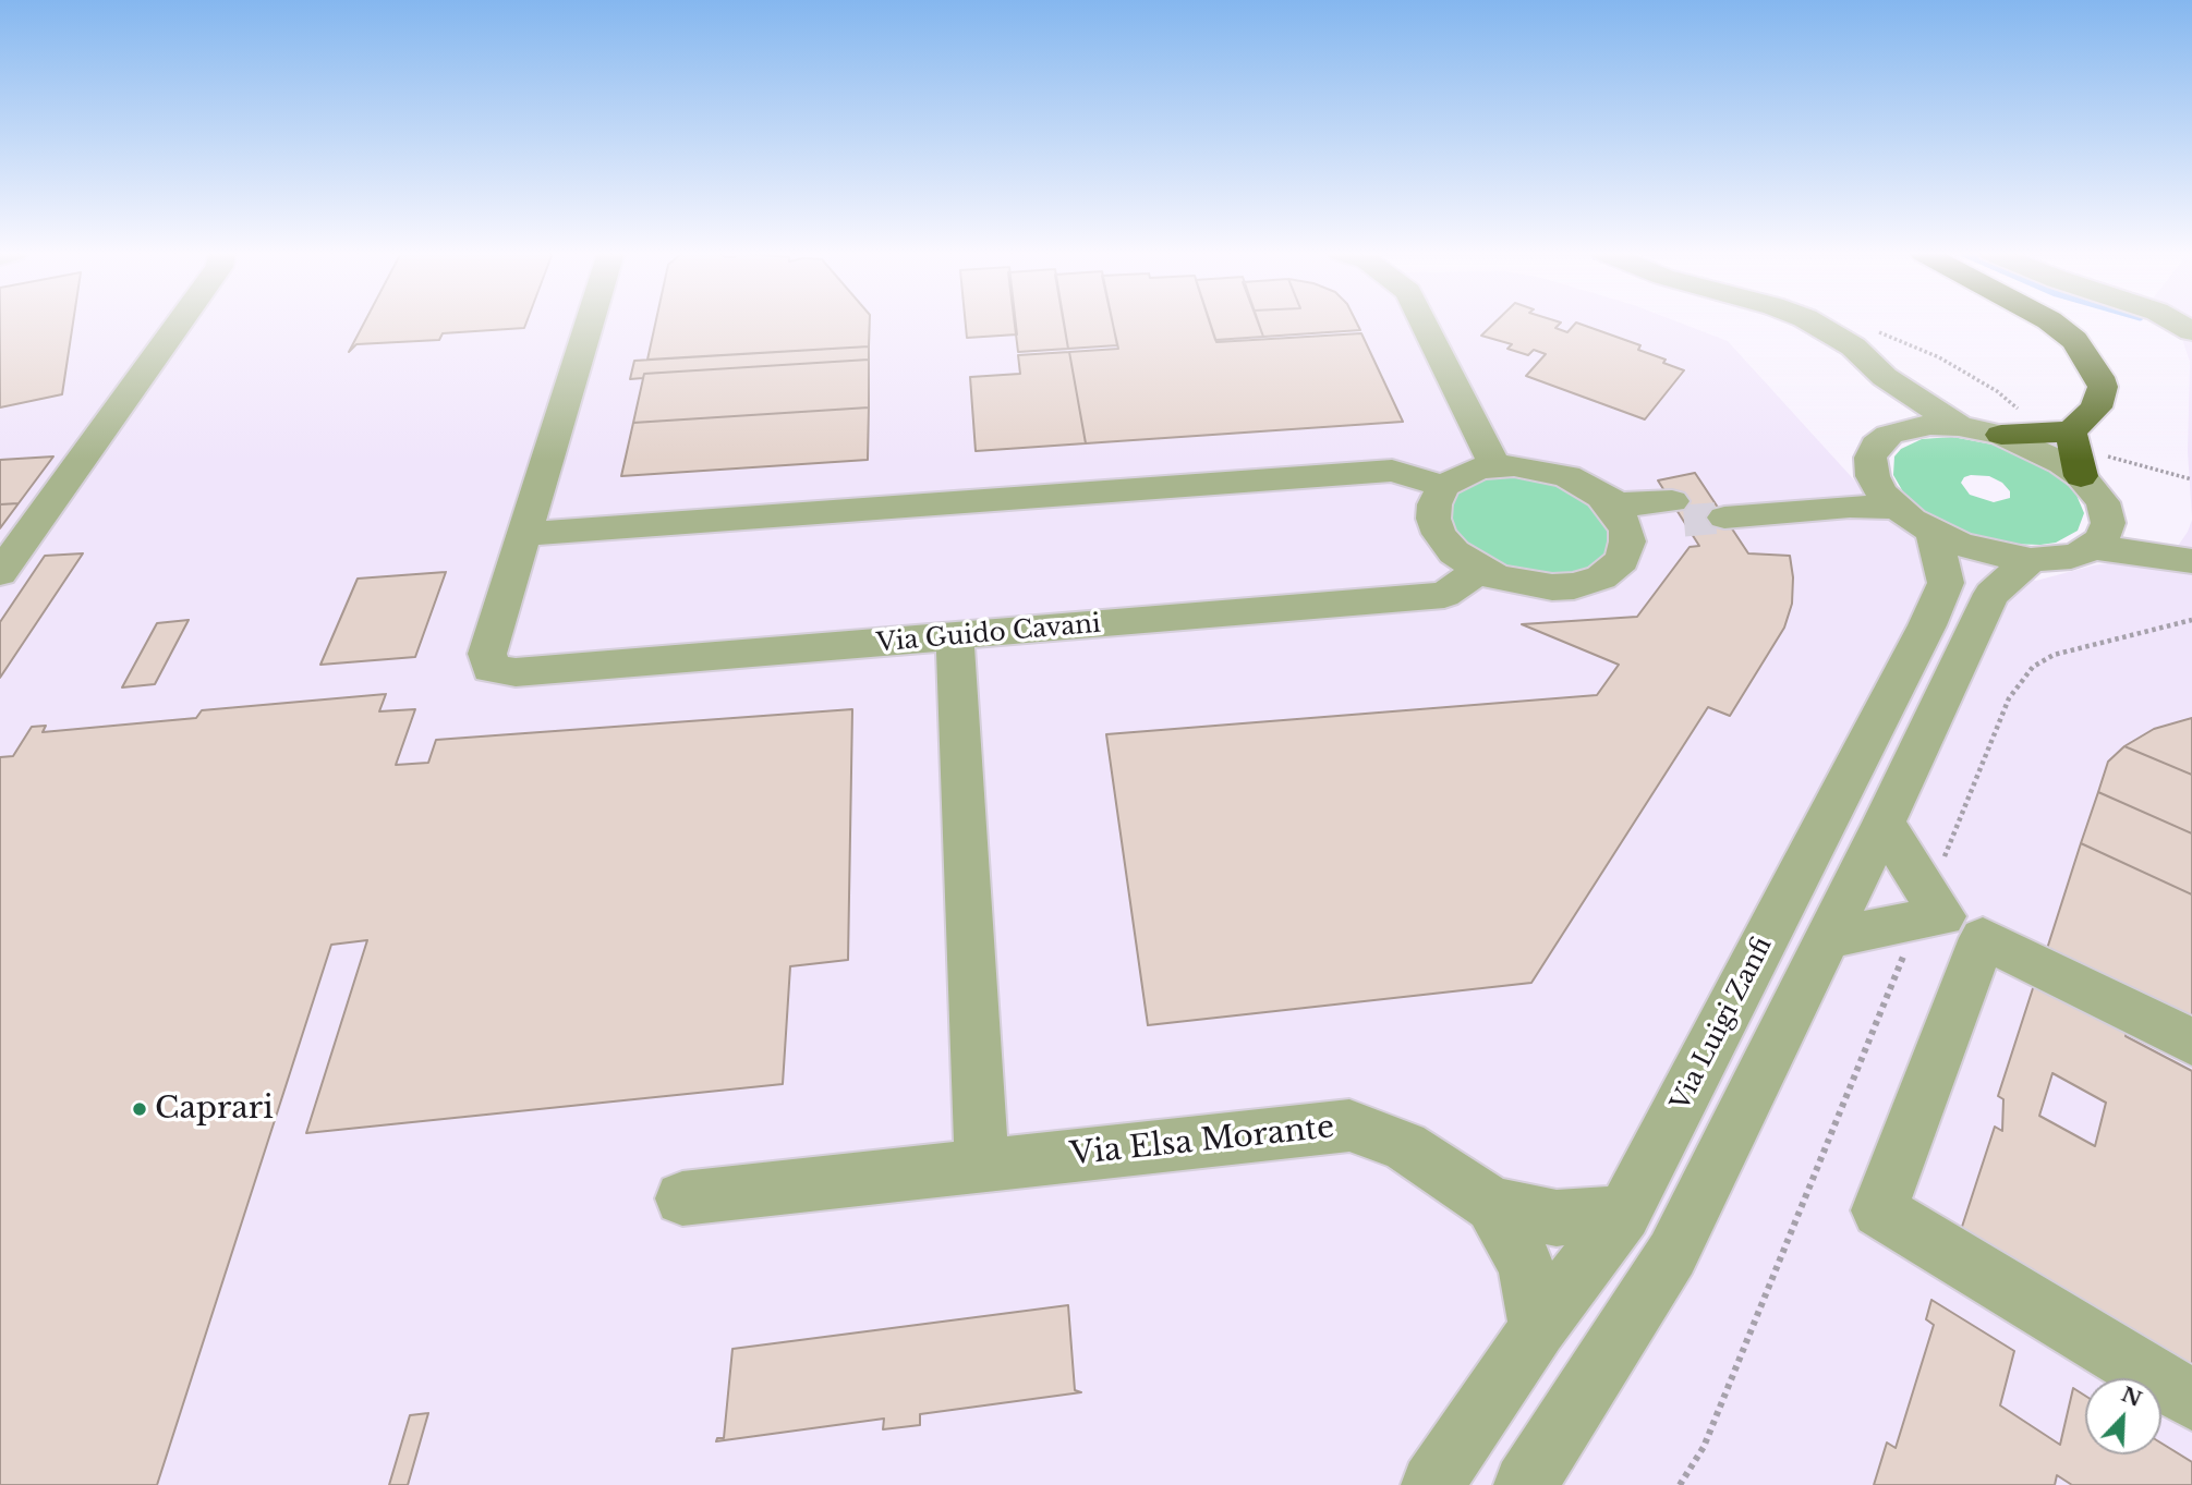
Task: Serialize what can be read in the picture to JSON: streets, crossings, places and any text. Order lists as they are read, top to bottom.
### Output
{
  "streets": {
    "street": ["Via Guido Cavani", "Via Luigi Zanfi", "Via Elsa Morante"]
  },
  "places": ["Caprari"],
  "north": "top right"
}
